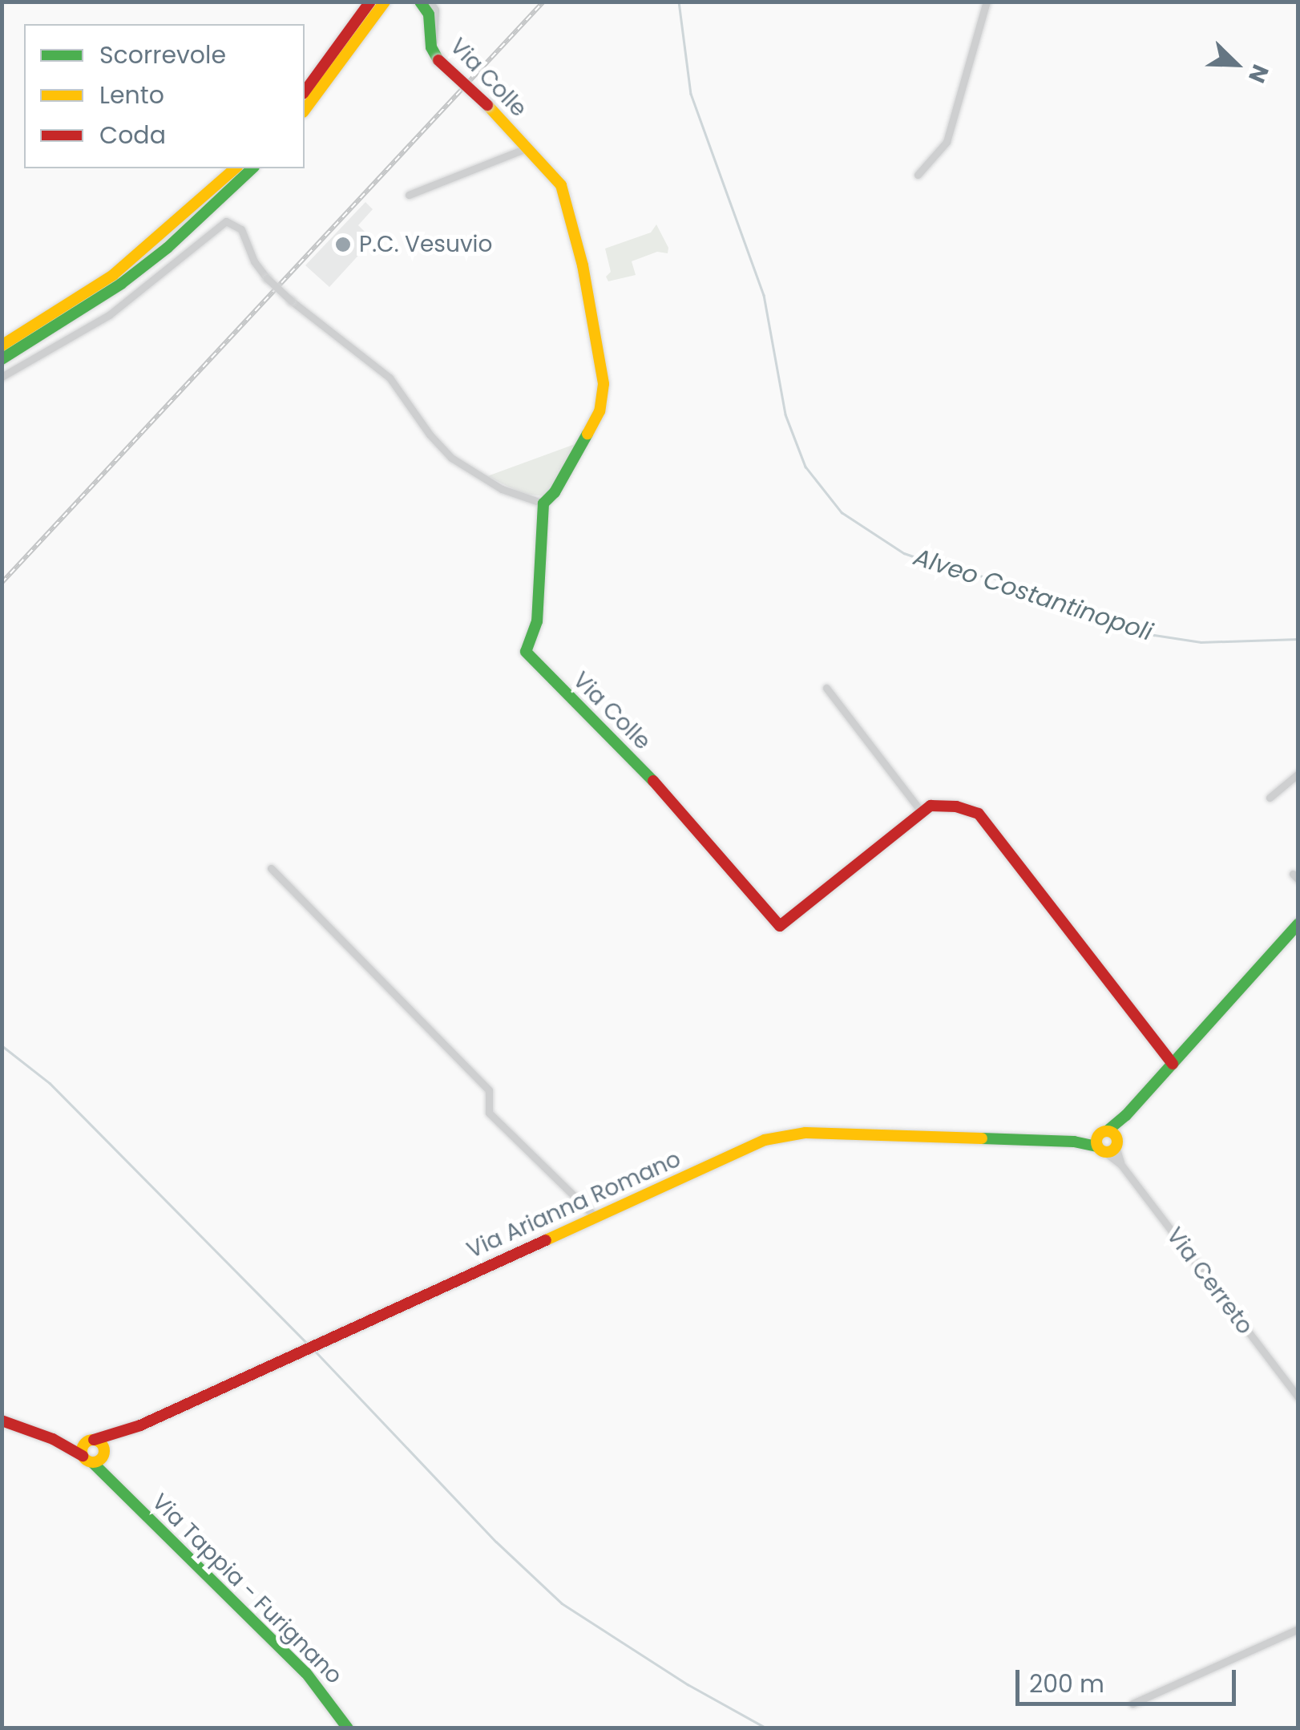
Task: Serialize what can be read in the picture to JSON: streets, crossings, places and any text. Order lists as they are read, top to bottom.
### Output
{
  "streets": {
    "main road": ["Via Colle", "Via Arianna Romano", "Via Tappia - Furignano"],
    "street": ["Via Cerreto"]
  },
  "crossings": [
    ["Via Arianna Romano", "Via Cerreto"],
    ["Via Arianna Romano", "Via Tappia - Furignano"]
  ],
  "water": ["Alveo Costantinopoli"],
  "places": ["P.C. Vesuvio"],
  "legend": ["Scorrevole", "Lento", "Coda"],
  "scale_bar": "200 m",
  "north": "bottom right"
}
